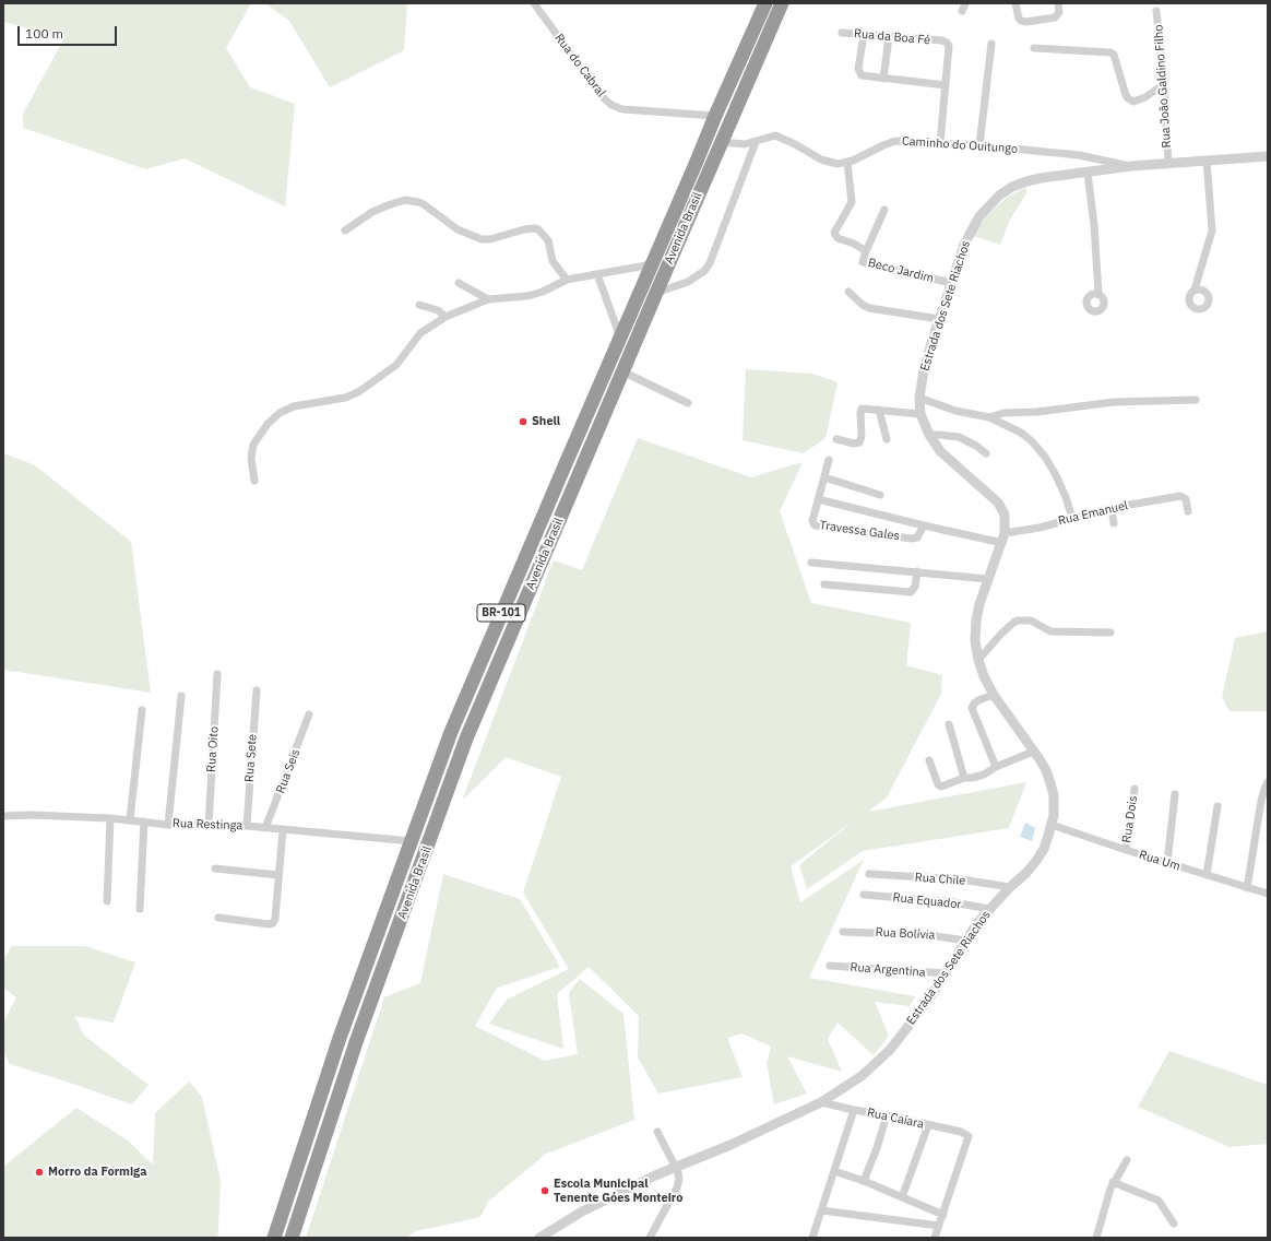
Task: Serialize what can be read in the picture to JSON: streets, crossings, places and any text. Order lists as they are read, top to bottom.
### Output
{
  "streets": {
    "highway": ["Avenida Brasil", "BR-101"],
    "street": [
      "Rua da Boa Fé",
      "Rua do Cabral",
      "Rua João Galdino Filho",
      "Caminho do Ouitungo",
      "Beco Jardim",
      "Estrada dos Sete Riachos",
      "Rua Emanuel",
      "Travessa Gales",
      "Rua Oito",
      "Rua Sete",
      "Rua Seis",
      "Rua Dois",
      "Rua Restinga",
      "Rua Um",
      "Rua Chile",
      "Rua Equador",
      "Rua Bolívia",
      "Rua Argentina",
      "Rua Caiara"
    ]
  },
  "crossings": [
    ["Rua do Cabral", "Avenida Brasil"],
    ["Rua João Galdino Filho", "Estrada dos Sete Riachos"],
    ["Caminho do Ouitungo", "Avenida Brasil"],
    ["Caminho do Ouitungo", "Beco Jardim"],
    ["Caminho do Ouitungo", "Estrada dos Sete Riachos"],
    ["Avenida Brasil", "Rua Restinga"],
    ["Beco Jardim", "Estrada dos Sete Riachos"],
    ["Estrada dos Sete Riachos", "Rua Emanuel"],
    ["Estrada dos Sete Riachos", "Travessa Gales"],
    ["Estrada dos Sete Riachos", "Rua Um"],
    ["Estrada dos Sete Riachos", "Rua Chile"],
    ["Estrada dos Sete Riachos", "Rua Equador"],
    ["Estrada dos Sete Riachos", "Rua Bolívia"],
    ["Estrada dos Sete Riachos", "Rua Argentina"],
    ["Estrada dos Sete Riachos", "Rua Caiara"],
    ["Rua Oito", "Rua Restinga"],
    ["Rua Sete", "Rua Restinga"],
    ["Rua Seis", "Rua Restinga"],
    ["Rua Dois", "Rua Um"]
  ],
  "places": ["Shell", "Morro da Formiga", "Escola Municipal Tenente Góes Monteiro"],
  "scale_bar": "100 m"
}
